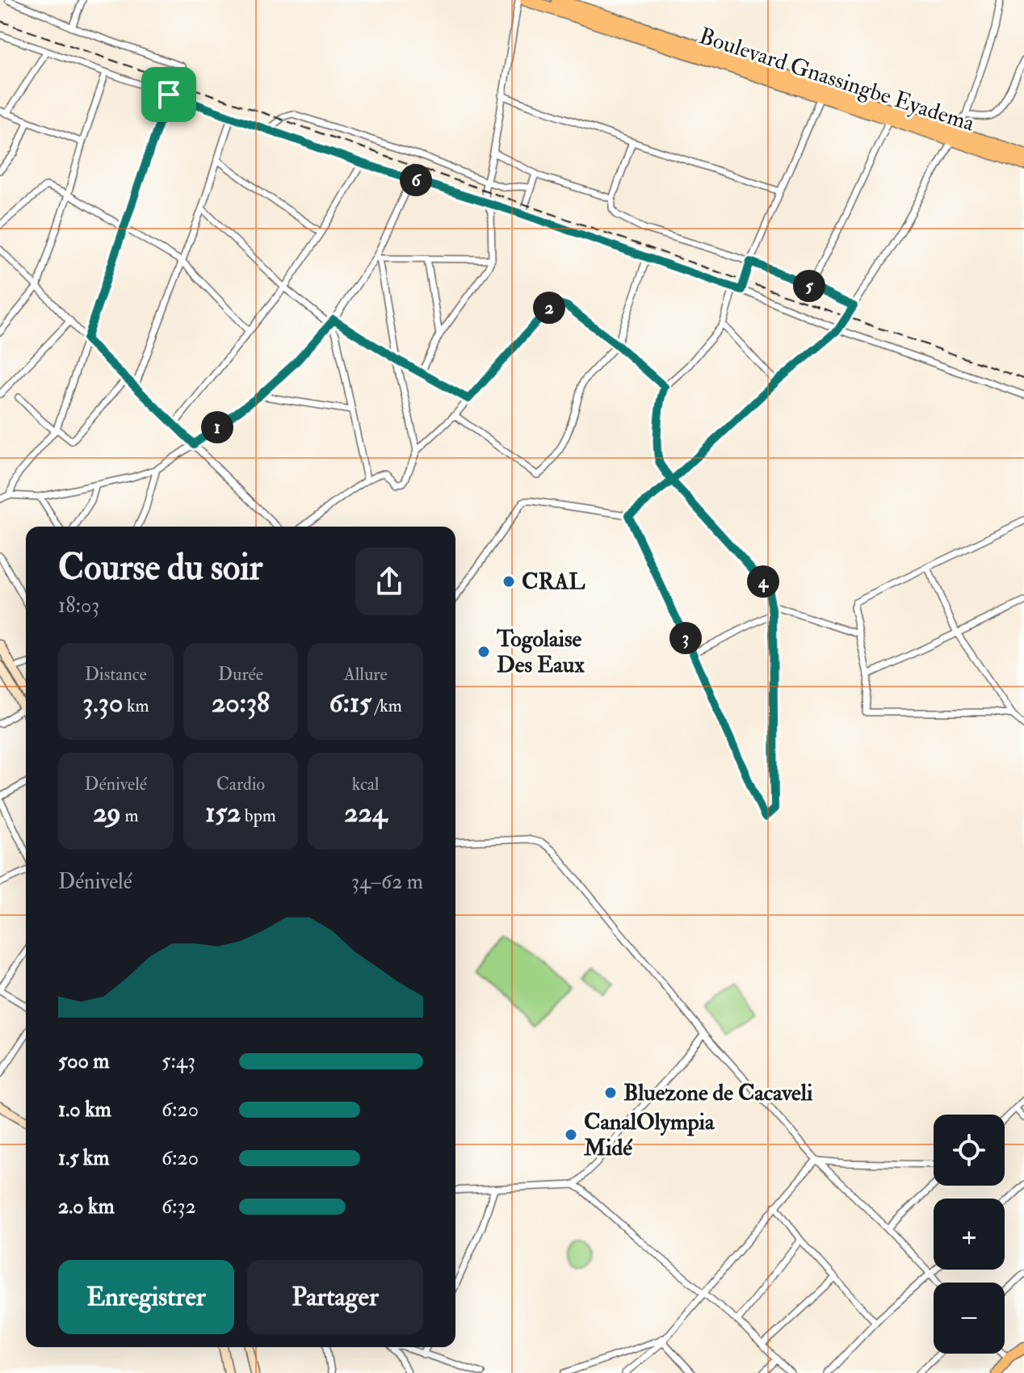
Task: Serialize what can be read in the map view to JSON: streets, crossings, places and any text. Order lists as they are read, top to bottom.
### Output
{
  "streets": {
    "highway": ["Boulevard Gnassingbe Eyadema"]
  },
  "places": [
    "CRAL",
    "Togolaise Des Eaux",
    "Bluezone de Cacaveli",
    "CanalOlympia Midé"
  ],
  "page": {
    "pins": [
      "6",
      "5",
      "2",
      "1",
      "4",
      "3"
    ],
    "heading": ["Course du soir", "18:03"],
    "stats": [
      ["Distance", "3.30 km"],
      ["Durée", "20:38"],
      ["Allure", "6:15 /km"],
      ["Dénivelé", "29 m"],
      ["Cardio", "152 bpm"],
      ["kcal", "224"]
    ],
    "chart": ["Dénivelé", "34–62 m"],
    "list": [
      {
        "name": "500 m",
        "note": "5:43"
      },
      {
        "name": "1.0 km",
        "note": "6:20"
      },
      {
        "name": "1.5 km",
        "note": "6:20"
      },
      {
        "name": "2.0 km",
        "note": "6:32"
      }
    ],
    "map_buttons": ["+", "−"],
    "buttons": ["Enregistrer", "Partager"]
  }
}
